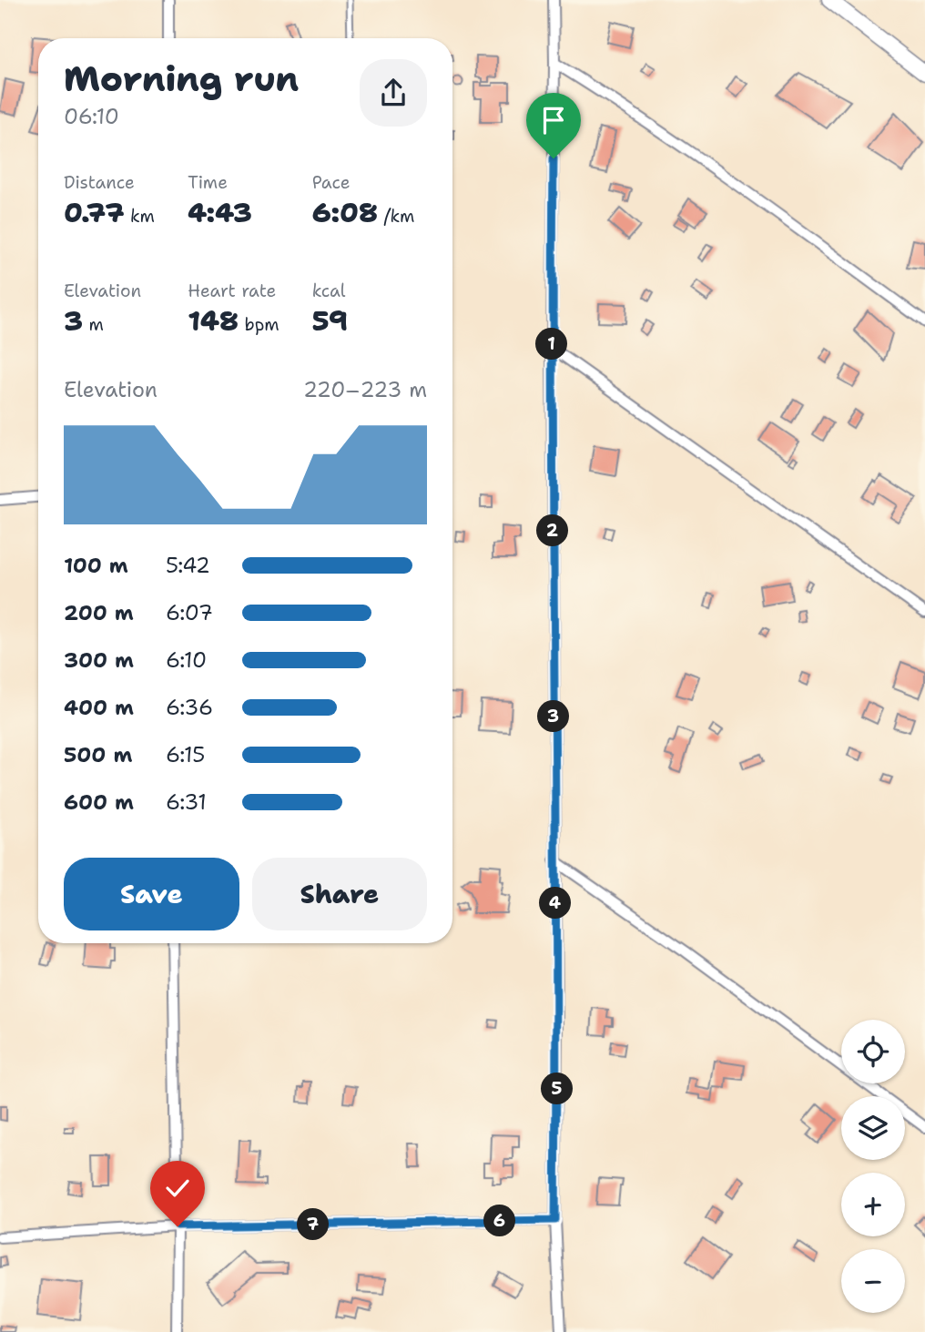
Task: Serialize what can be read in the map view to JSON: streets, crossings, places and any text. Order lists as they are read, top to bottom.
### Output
{
  "page": {
    "heading": ["Morning run", "06:10"],
    "stats": [
      ["Distance", "0.77 km"],
      ["Time", "4:43"],
      ["Pace", "6:08 /km"],
      ["Elevation", "3 m"],
      ["Heart rate", "148 bpm"],
      ["kcal", "59"]
    ],
    "pins": [
      "1",
      "2",
      "3",
      "4",
      "5",
      "6",
      "7"
    ],
    "chart": ["Elevation", "220–223 m"],
    "list": [
      {
        "name": "100 m",
        "note": "5:42"
      },
      {
        "name": "200 m",
        "note": "6:07"
      },
      {
        "name": "300 m",
        "note": "6:10"
      },
      {
        "name": "400 m",
        "note": "6:36"
      },
      {
        "name": "500 m",
        "note": "6:15"
      },
      {
        "name": "600 m",
        "note": "6:31"
      }
    ],
    "buttons": ["Save", "Share"],
    "map_buttons": ["+", "−"]
  }
}
